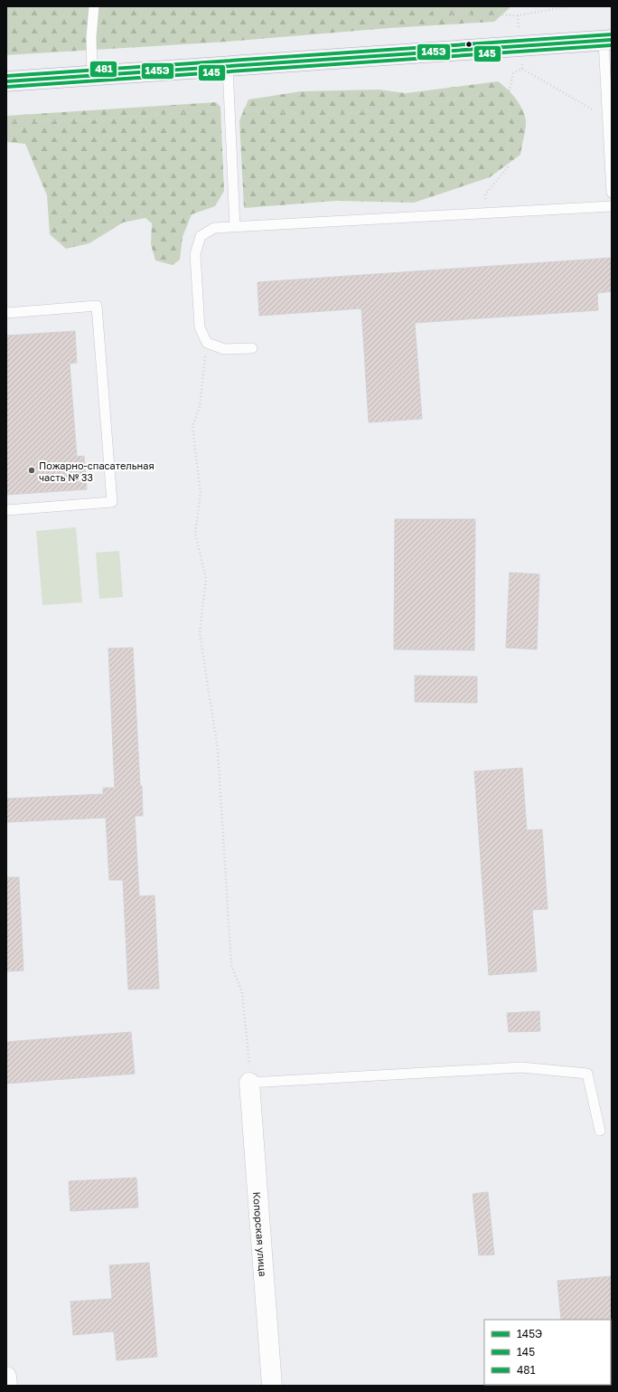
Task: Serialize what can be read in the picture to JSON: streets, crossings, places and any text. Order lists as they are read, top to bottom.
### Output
{
  "streets": {
    "street": ["Копорская улица"]
  },
  "places": ["Пожарно-спасательная часть № 33"],
  "lines": ["transit line 481", "transit line 145Э", "transit line 145"],
  "legend": ["145Э", "145", "481"]
}
